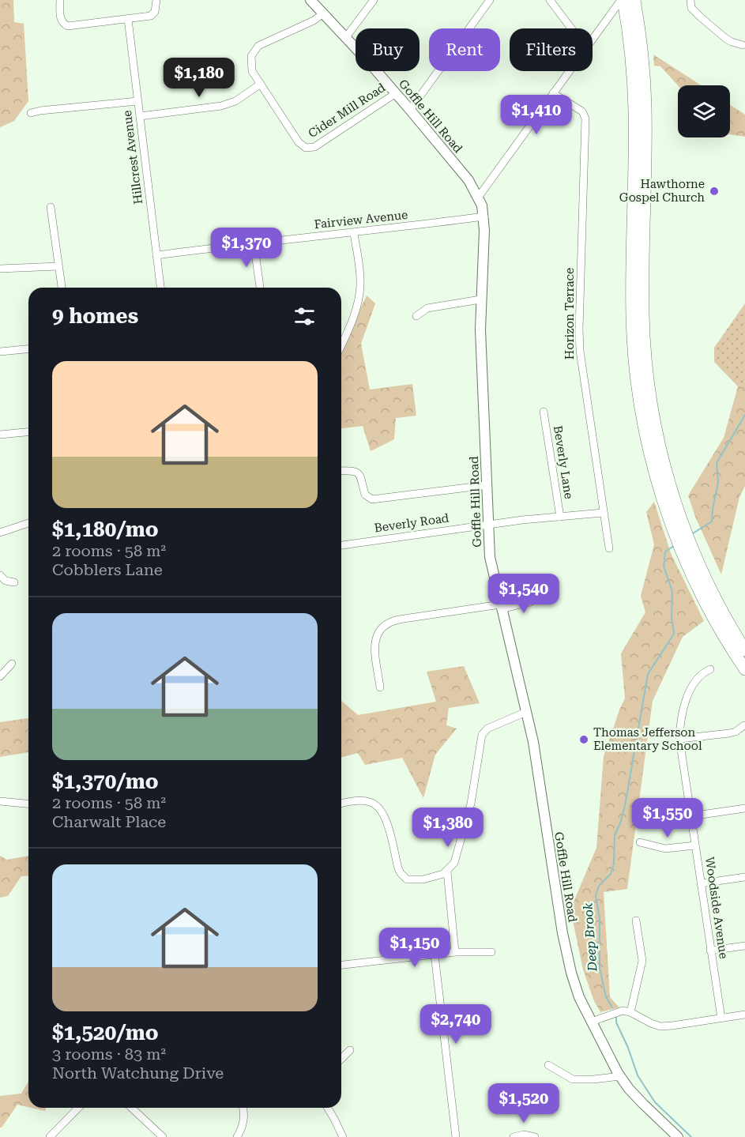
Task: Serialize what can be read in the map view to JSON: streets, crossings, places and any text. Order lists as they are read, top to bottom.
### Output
{
  "streets": {
    "main road": ["Goffle Hill Road"],
    "street": [
      "Cider Mill Road",
      "Hillcrest Avenue",
      "Fairview Avenue",
      "Horizon Terrace",
      "Beverly Lane",
      "Beverly Road",
      "Woodside Avenue"
    ]
  },
  "crossings": [
    ["Cider Mill Road", "Goffle Hill Road"],
    ["Goffle Hill Road", "Fairview Avenue"],
    ["Goffle Hill Road", "Beverly Road"],
    ["Hillcrest Avenue", "Fairview Avenue"],
    ["Horizon Terrace", "Beverly Road"],
    ["Beverly Lane", "Beverly Road"]
  ],
  "water": ["Deep Brook"],
  "places": ["Hawthorne Gospel Church", "Thomas Jefferson Elementary School"],
  "page": {
    "chip": ["Buy", "Rent", "Filters"],
    "price": [
      "$1,180",
      "$1,410",
      "$1,370",
      "$1,540",
      "$1,550",
      "$1,380",
      "$1,150",
      "$2,740",
      "$1,520"
    ],
    "heading": "9 homes",
    "list": [
      {
        "name": "$1,180/mo",
        "note": "2 rooms · 58 m² · Cobblers Lane"
      },
      {
        "name": "$1,370/mo",
        "note": "2 rooms · 58 m² · Charwalt Place"
      },
      {
        "name": "$1,520/mo",
        "note": "3 rooms · 83 m² · North Watchung Drive"
      }
    ]
  }
}
